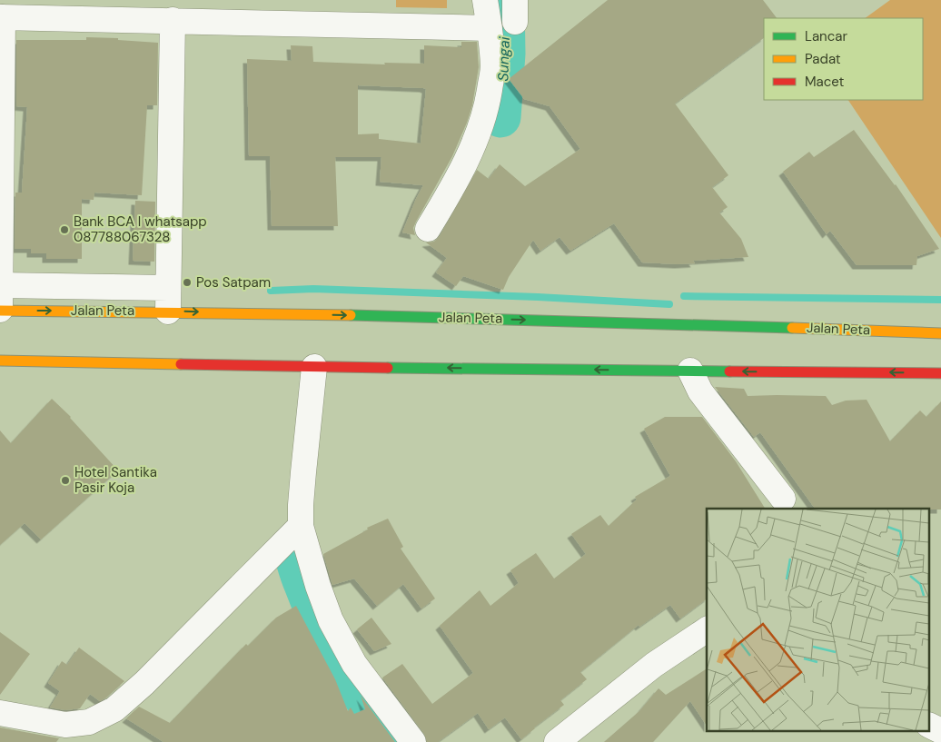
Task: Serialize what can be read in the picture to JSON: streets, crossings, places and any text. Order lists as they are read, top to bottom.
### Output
{
  "streets": {
    "main road": ["Jalan Peta"]
  },
  "one_way": ["Jalan Peta"],
  "water": ["Sungai"],
  "places": ["Bank BCA I whatsapp 087788067328", "Pos Satpam", "Hotel Santika Pasir Koja"],
  "legend": ["Lancar", "Padat", "Macet"]
}
